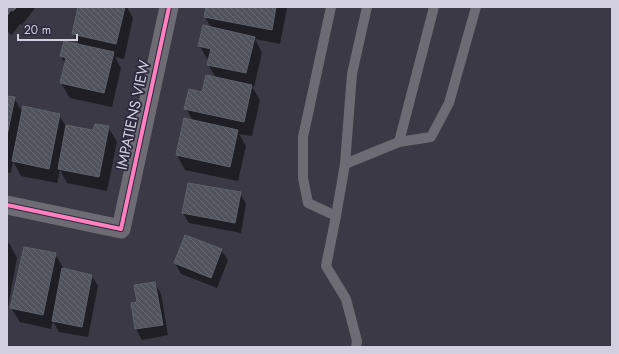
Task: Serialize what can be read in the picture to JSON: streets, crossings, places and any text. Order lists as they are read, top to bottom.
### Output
{
  "streets": {
    "street": ["IMPATIENS VIEW"]
  },
  "scale_bar": "20 m"
}
